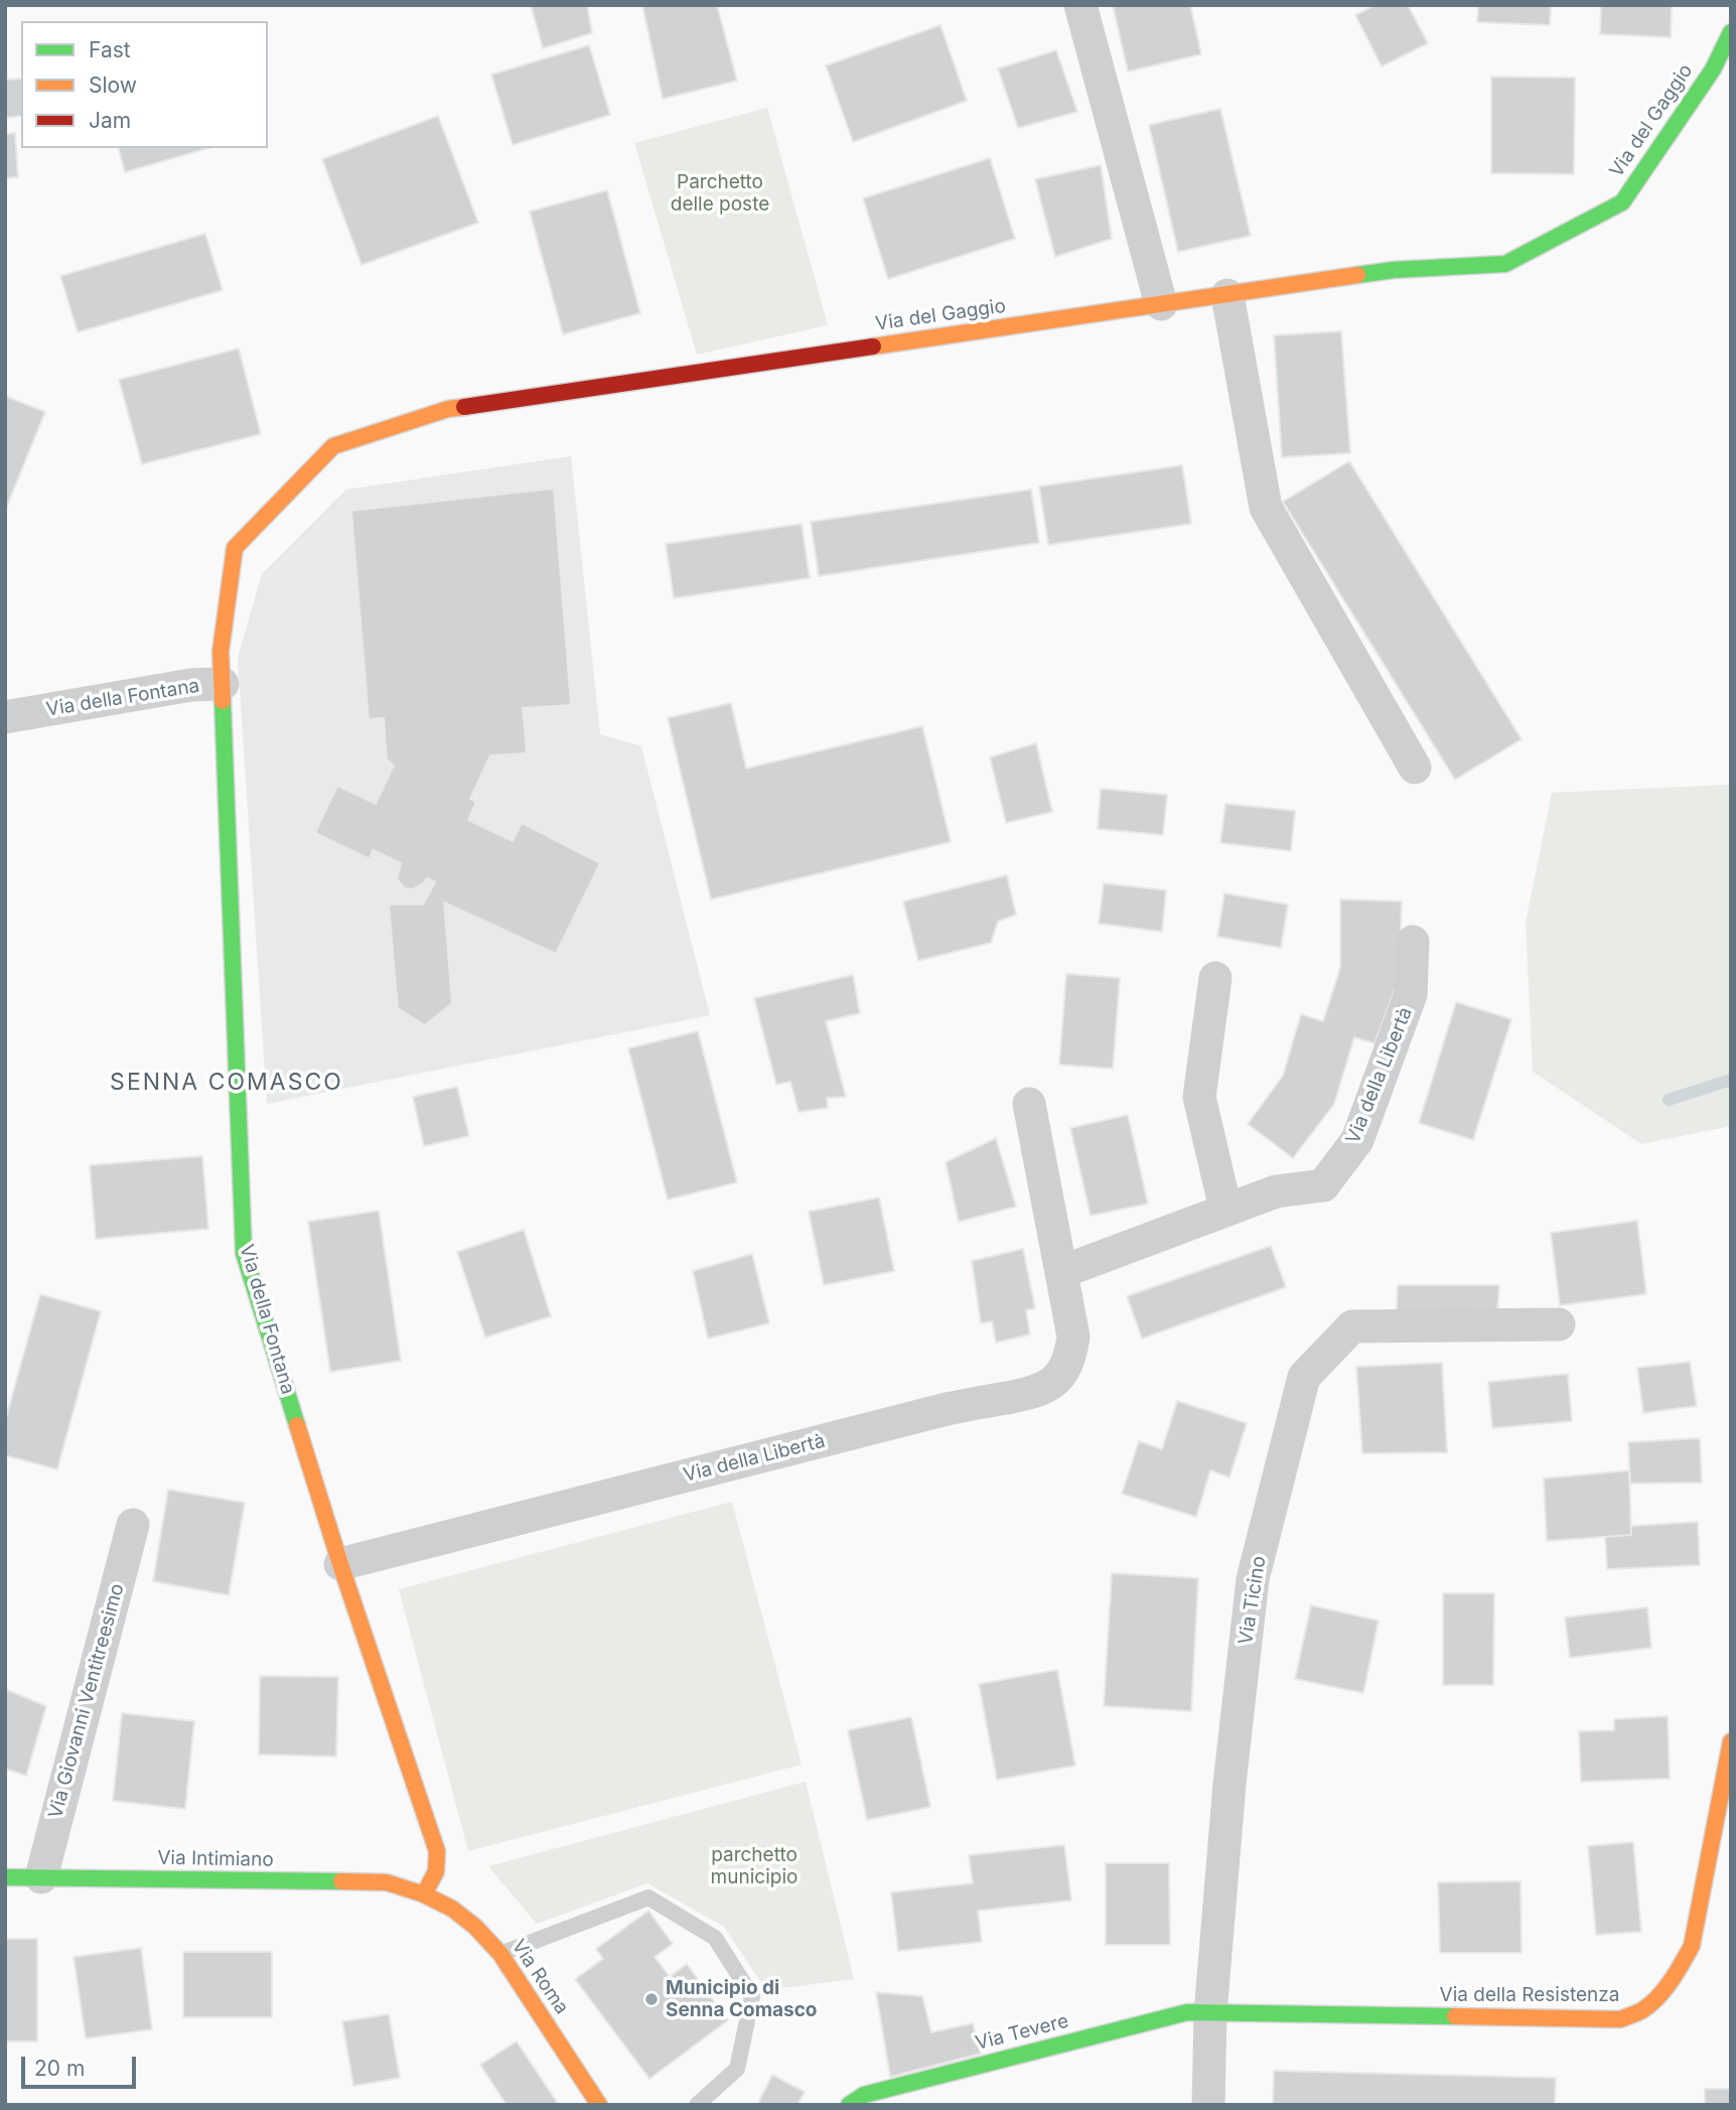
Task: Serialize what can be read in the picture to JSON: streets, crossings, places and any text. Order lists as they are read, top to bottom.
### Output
{
  "streets": {
    "street": [
      "Via del Gaggio",
      "Via della Fontana",
      "Via della Libertà",
      "Via Ticino",
      "Via Giovanni Ventitreesimo",
      "Via Intimiano",
      "Via Roma",
      "Via della Resistenza",
      "Via Tevere"
    ]
  },
  "crossings": [
    ["Via del Gaggio", "Via della Fontana"],
    ["Via della Fontana", "Via della Libertà"],
    ["Via della Fontana", "Via Intimiano"],
    ["Via della Fontana", "Via Roma"],
    ["Via Ticino", "Via della Resistenza"],
    ["Via Ticino", "Via Tevere"],
    ["Via Giovanni Ventitreesimo", "Via Intimiano"],
    ["Via Intimiano", "Via Roma"],
    ["Via della Resistenza", "Via Tevere"]
  ],
  "districts": ["SENNA COMASCO"],
  "parks": ["Parchetto delle poste", "parchetto municipio"],
  "places": ["Municipio di Senna Comasco"],
  "legend": ["Fast", "Slow", "Jam"],
  "scale_bar": "20 m"
}
